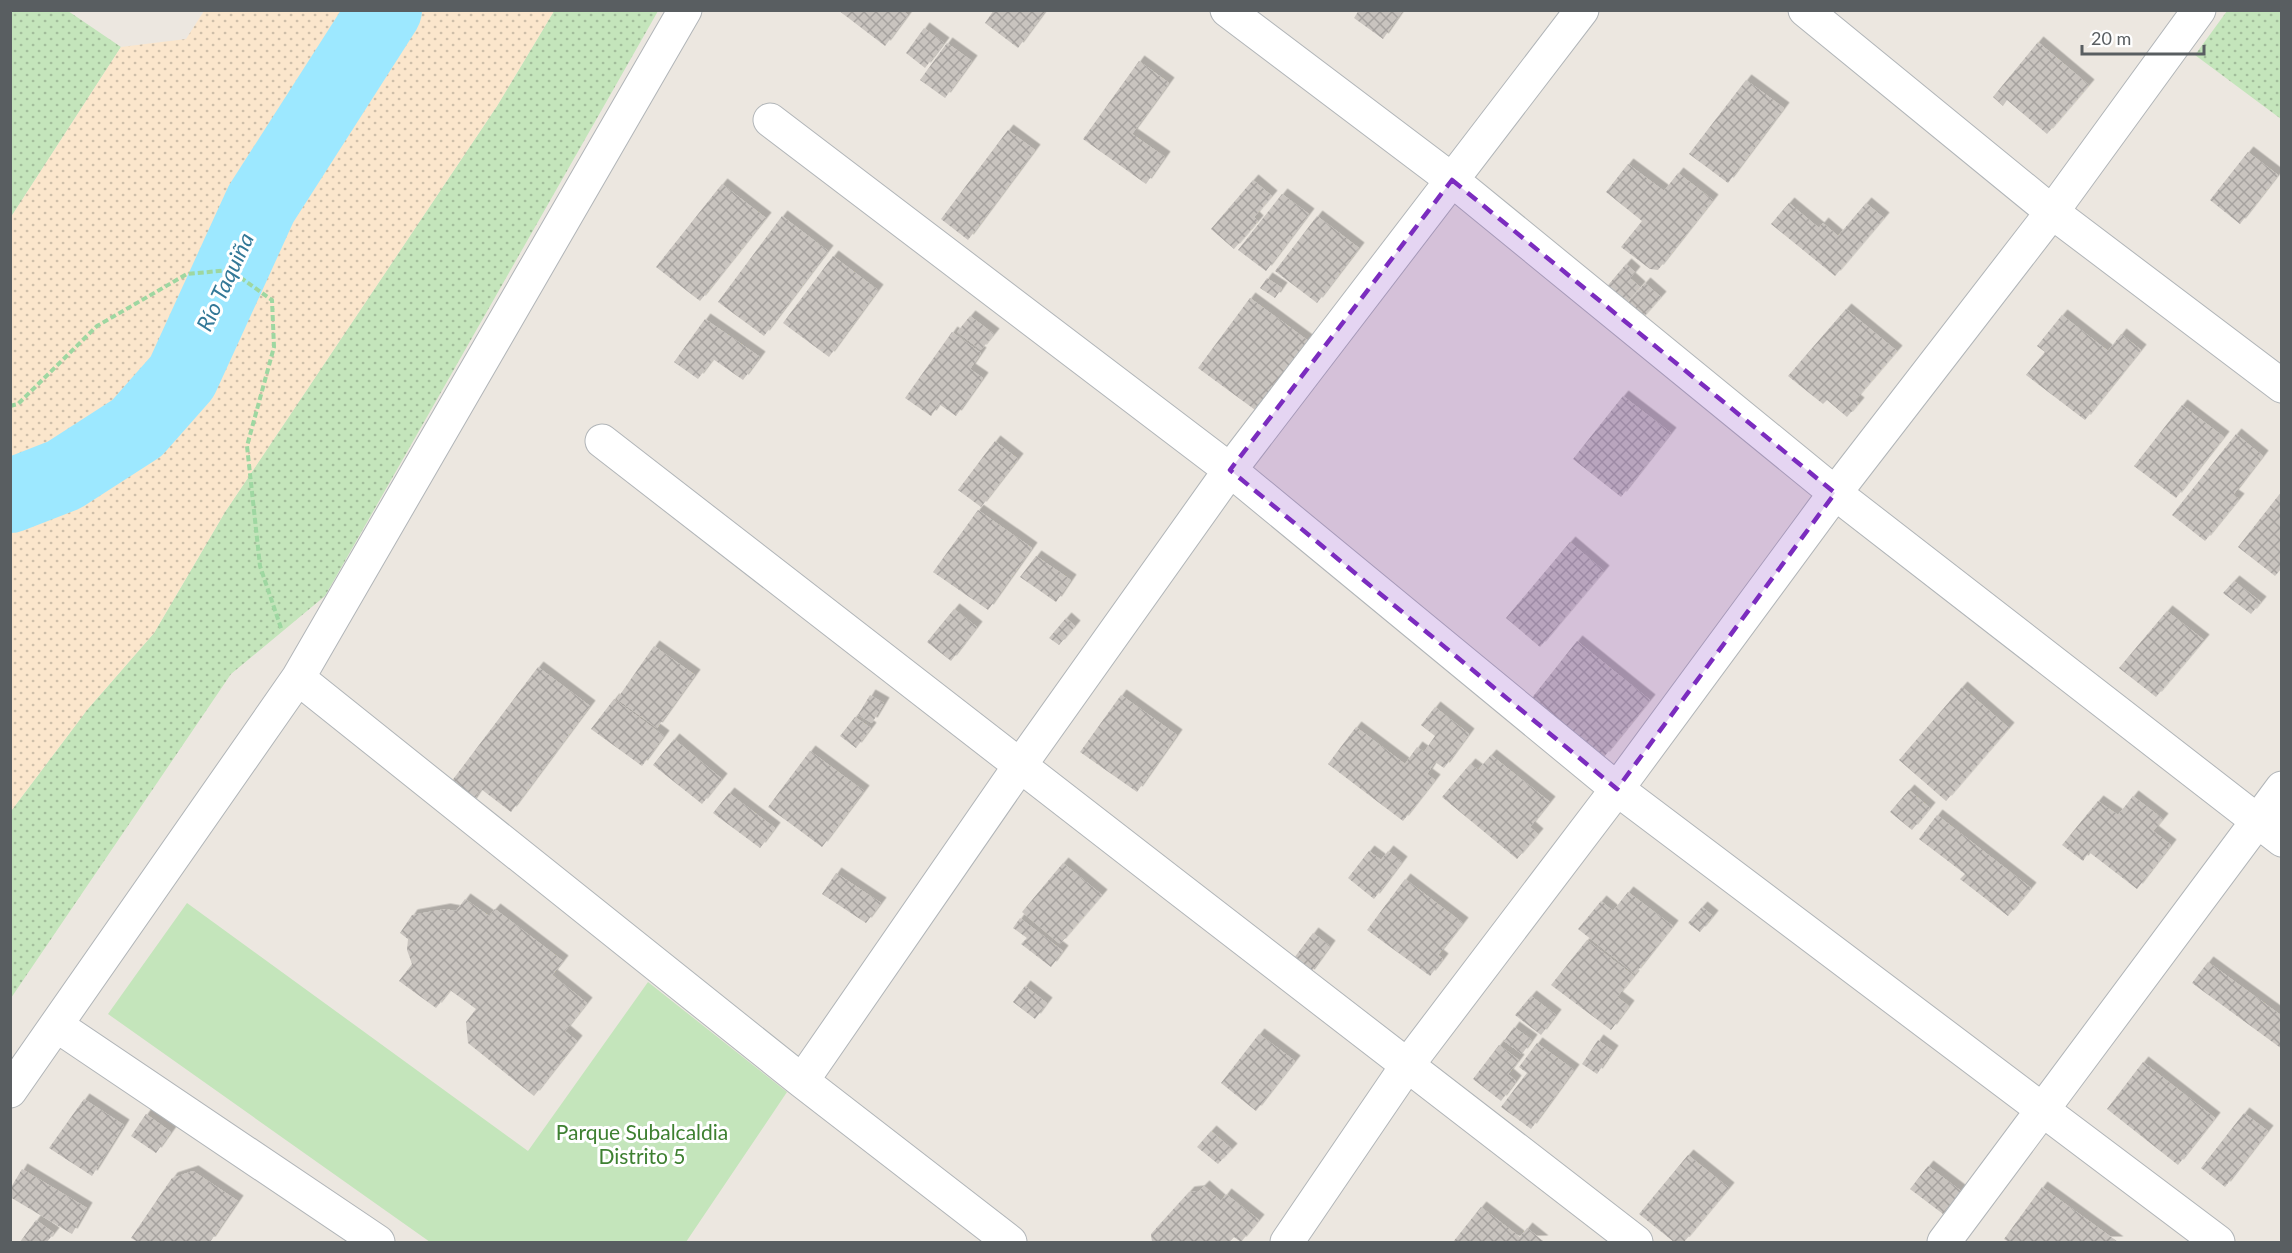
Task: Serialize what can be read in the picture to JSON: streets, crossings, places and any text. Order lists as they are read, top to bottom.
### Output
{
  "water": ["Río Taquiña"],
  "parks": ["Parque Subalcaldia Distrito 5"],
  "scale_bar": "20 m"
}
